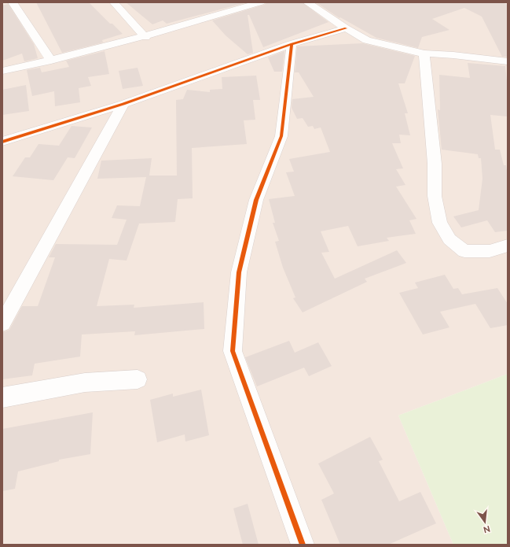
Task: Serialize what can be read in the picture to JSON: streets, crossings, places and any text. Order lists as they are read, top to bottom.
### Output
{
  "north": "bottom"
}
